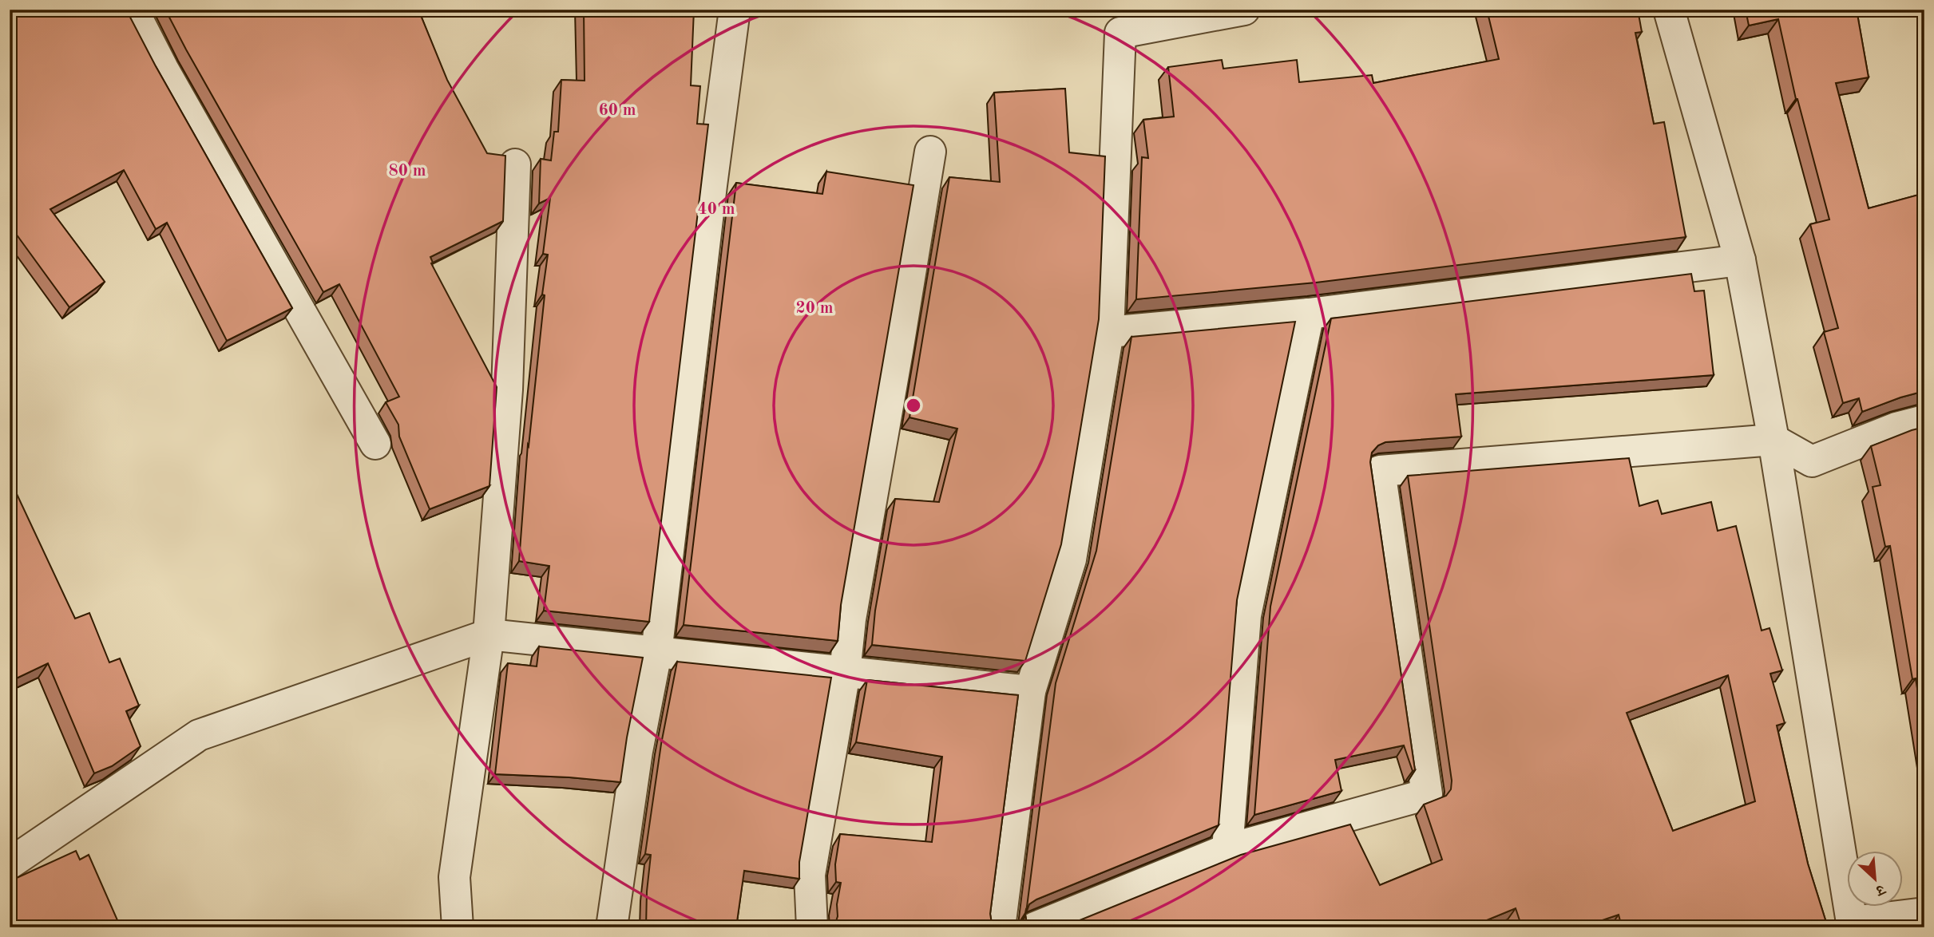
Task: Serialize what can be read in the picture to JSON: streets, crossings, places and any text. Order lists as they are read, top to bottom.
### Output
{
  "north": "bottom right",
  "rings": [
    "60 m",
    "80 m",
    "40 m",
    "20 m"
  ]
}
